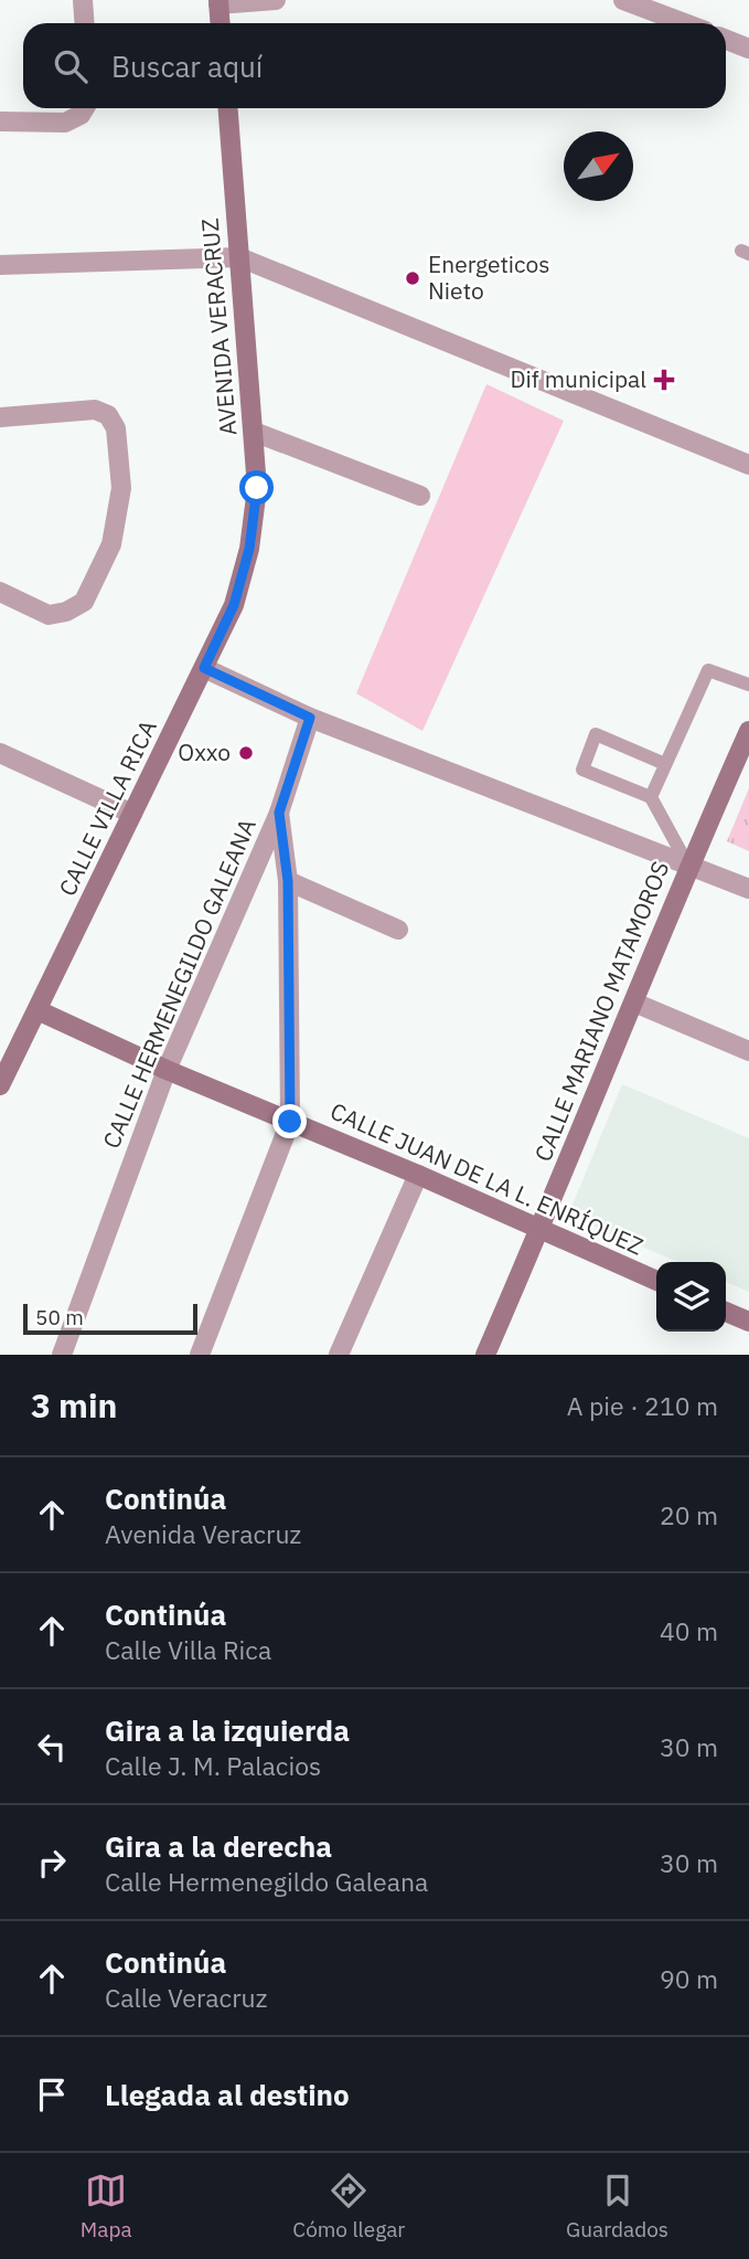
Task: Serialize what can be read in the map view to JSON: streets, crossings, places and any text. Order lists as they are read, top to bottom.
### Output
{
  "streets": {
    "main road": [
      "AVENIDA VERACRUZ",
      "CALLE VILLA RICA",
      "CALLE MARIANO MATAMOROS",
      "CALLE JUAN DE LA L. ENRÍQUEZ"
    ],
    "street": ["CALLE HERMENEGILDO GALEANA"]
  },
  "crossings": [
    ["AVENIDA VERACRUZ", "CALLE VILLA RICA"],
    ["CALLE VILLA RICA", "CALLE JUAN DE LA L. ENRÍQUEZ"],
    ["CALLE HERMENEGILDO GALEANA", "CALLE JUAN DE LA L. ENRÍQUEZ"],
    ["CALLE MARIANO MATAMOROS", "CALLE JUAN DE LA L. ENRÍQUEZ"]
  ],
  "places": {
    "other": ["Energeticos Nieto", "Oxxo"],
    "health": ["Dif municipal"]
  },
  "scale_bar": "50 m",
  "north": "top right",
  "page": {
    "search": "Buscar aquí",
    "scale": "50 m",
    "heading": ["3 min", "A pie · 210 m"],
    "list": [
      ["Continúa", "Avenida Veracruz", "20 m"],
      ["Continúa", "Calle Villa Rica", "40 m"],
      ["Gira a la izquierda", "Calle J. M. Palacios", "30 m"],
      ["Gira a la derecha", "Calle Hermenegildo Galeana", "30 m"],
      ["Continúa", "Calle Veracruz", "90 m"],
      "Llegada al destino"
    ],
    "nav": ["Mapa", "Cómo llegar", "Guardados"]
  }
}
